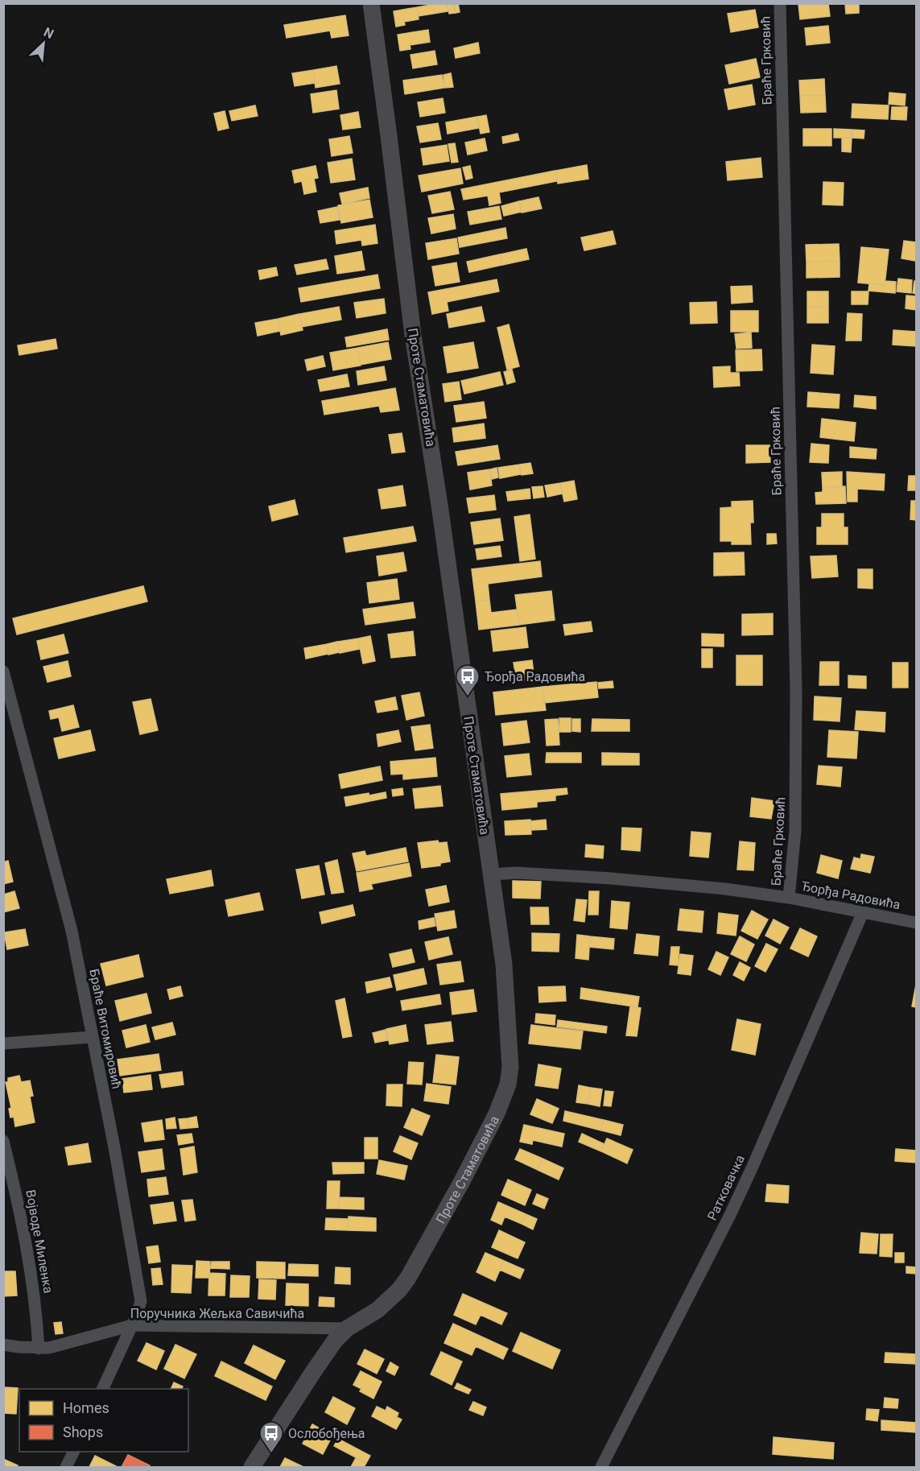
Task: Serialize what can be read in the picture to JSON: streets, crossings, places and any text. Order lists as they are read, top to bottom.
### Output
{
  "streets": {
    "street": [
      "Браће Грковић",
      "Проте Стаматовића",
      "Ђорђа Радовића",
      "Браће Витомировић",
      "Ратковачка",
      "Војводе Миленка",
      "Поручника Жељка Савичића"
    ]
  },
  "crossings": [
    ["Браће Грковић", "Ђорђа Радовића"],
    ["Проте Стаматовића", "Ђорђа Радовића"],
    ["Проте Стаматовића", "Поручника Жељка Савичића"],
    ["Ђорђа Радовића", "Ратковачка"],
    ["Браће Витомировић", "Поручника Жељка Савичића"],
    ["Војводе Миленка", "Поручника Жељка Савичића"]
  ],
  "places": {
    "bus stop": ["Ђорђа Радовића", "Ослобођења"]
  },
  "legend": ["Homes", "Shops"],
  "north": "top right"
}
